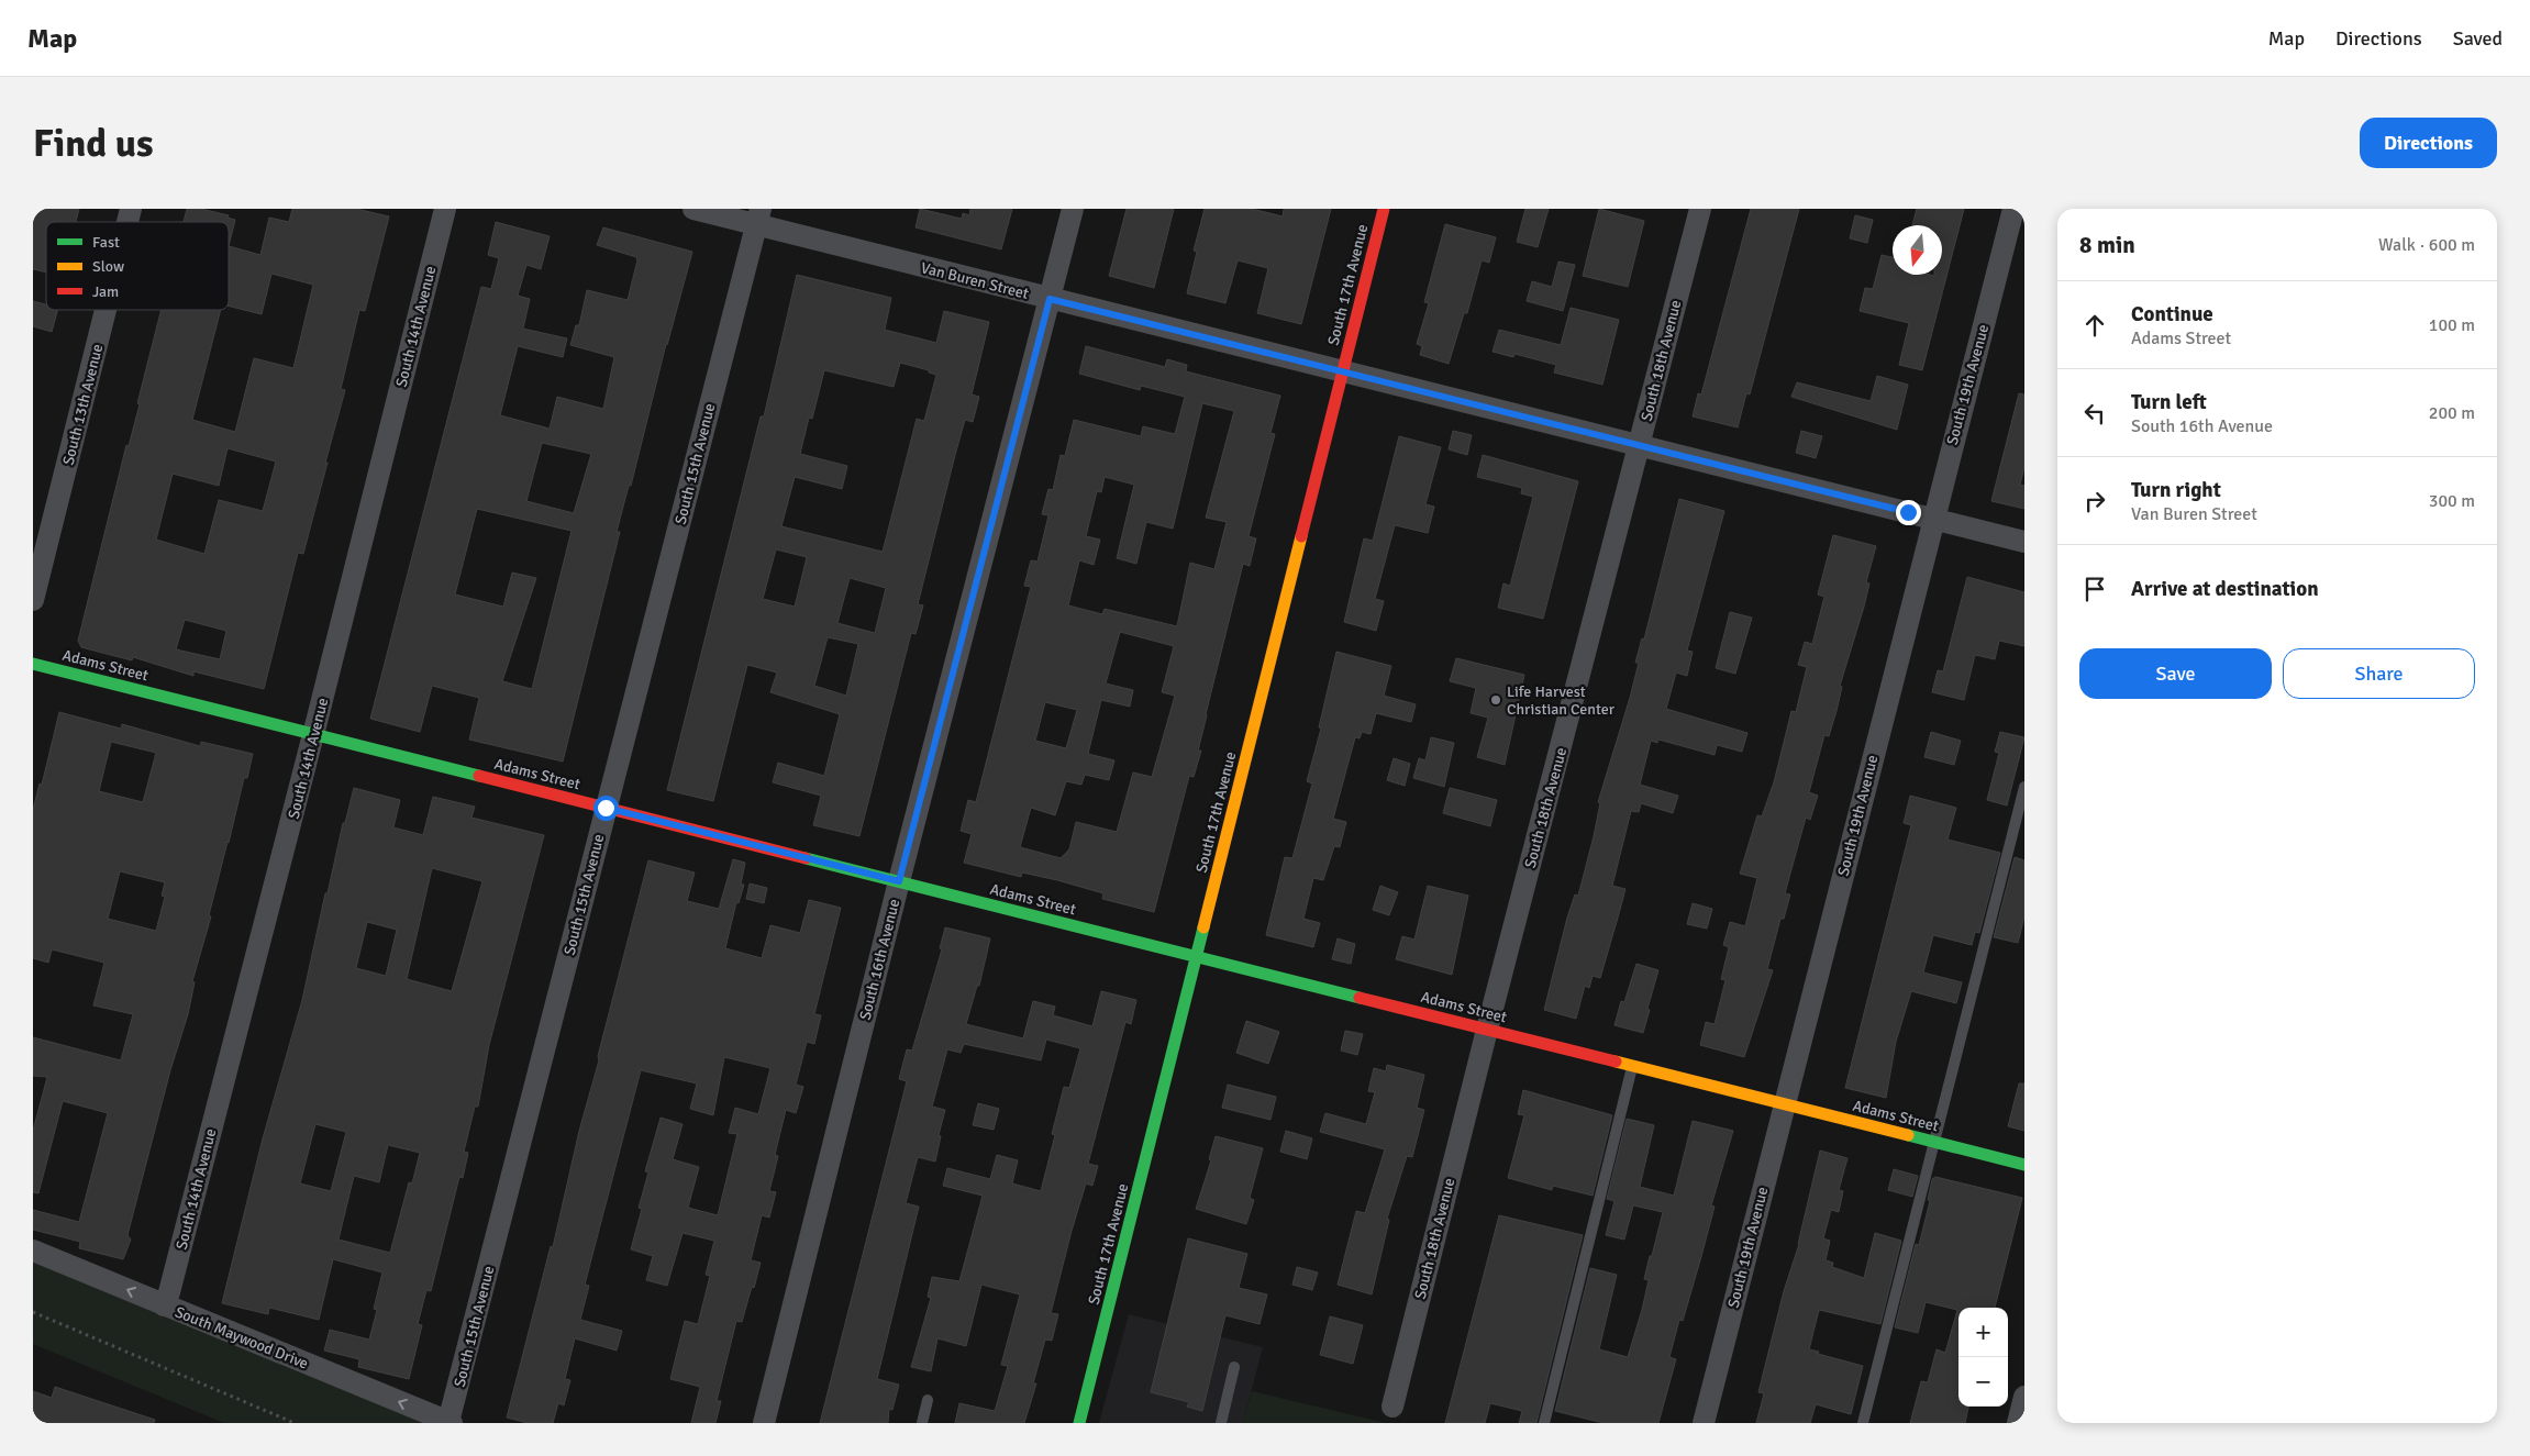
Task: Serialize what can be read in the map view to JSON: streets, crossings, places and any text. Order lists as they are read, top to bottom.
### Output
{
  "streets": {
    "street": [
      "Van Buren Street",
      "South 17th Avenue",
      "South 14th Avenue",
      "South 18th Avenue",
      "South 19th Avenue",
      "South 13th Avenue",
      "South 15th Avenue",
      "Adams Street",
      "South 16th Avenue",
      "South Maywood Drive"
    ]
  },
  "crossings": [
    ["Van Buren Street", "South 17th Avenue"],
    ["Van Buren Street", "South 18th Avenue"],
    ["Van Buren Street", "South 19th Avenue"],
    ["Van Buren Street", "South 15th Avenue"],
    ["Van Buren Street", "South 16th Avenue"],
    ["South 17th Avenue", "Adams Street"],
    ["South 14th Avenue", "Adams Street"],
    ["South 14th Avenue", "South Maywood Drive"],
    ["South 18th Avenue", "Adams Street"],
    ["South 19th Avenue", "Adams Street"],
    ["South 15th Avenue", "Adams Street"],
    ["South 15th Avenue", "South Maywood Drive"],
    ["Adams Street", "South 16th Avenue"]
  ],
  "one_way": ["South Maywood Drive"],
  "places": ["Life Harvest Christian Center"],
  "legend": ["Fast", "Slow", "Jam"],
  "north": "bottom",
  "page": {
    "header": "Map",
    "nav": ["Map", "Directions", "Saved"],
    "buttons": [
      "Directions",
      ["Save", "Share"]
    ],
    "title": "Find us",
    "heading": ["8 min", "Walk · 600 m"],
    "list": [
      ["Continue", "Adams Street", "100 m"],
      ["Turn left", "South 16th Avenue", "200 m"],
      ["Turn right", "Van Buren Street", "300 m"],
      "Arrive at destination"
    ],
    "map_buttons": ["+", "−"]
  }
}
